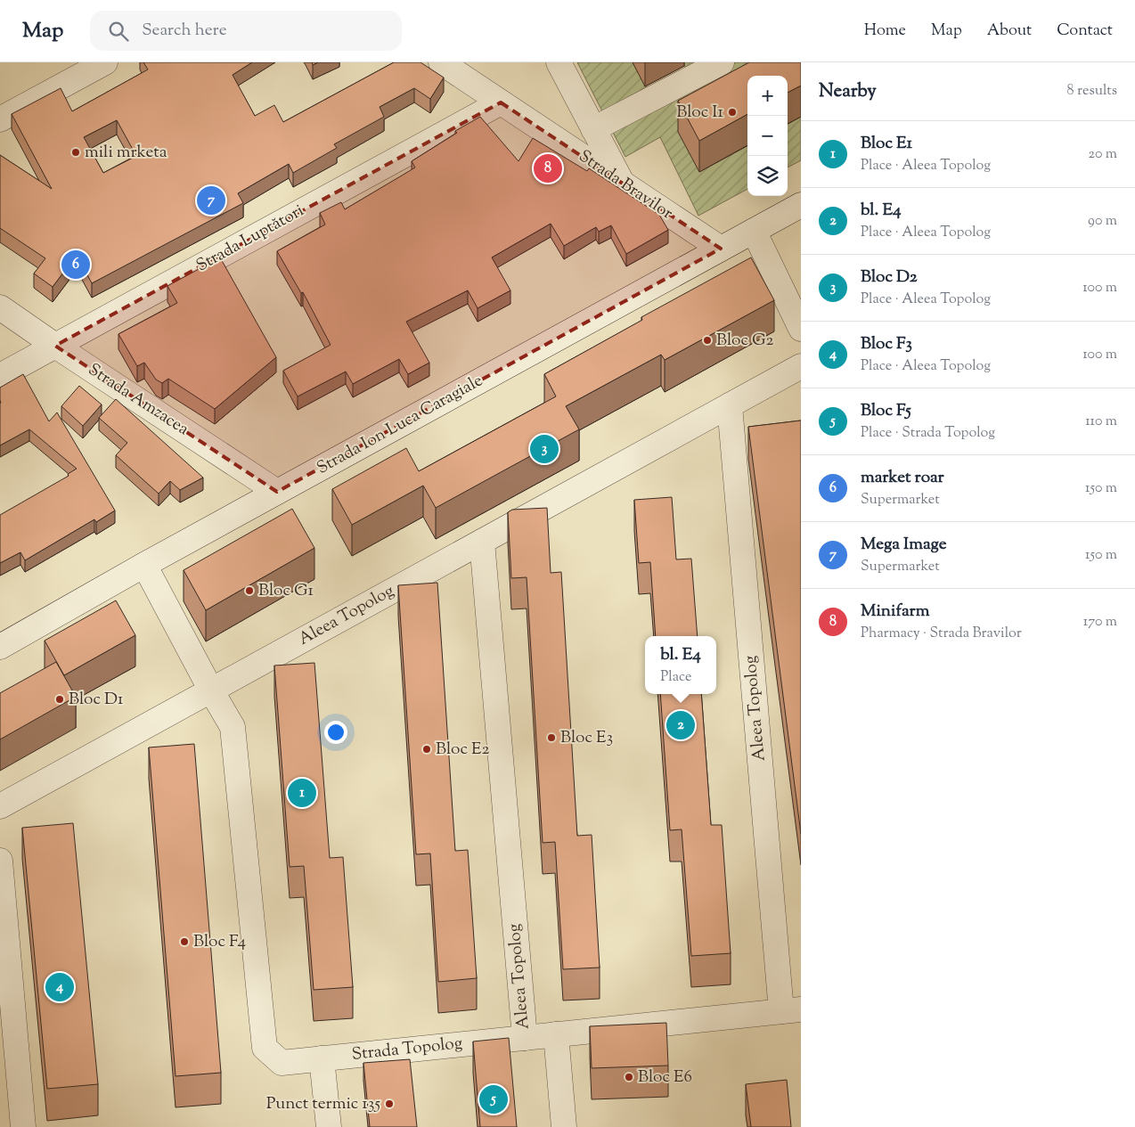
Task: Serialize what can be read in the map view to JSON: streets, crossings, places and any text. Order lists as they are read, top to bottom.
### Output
{
  "streets": {
    "street": [
      "Strada Bravilor",
      "Strada Luptători",
      "Strada Amzacea",
      "Strada Ion Luca Caragiale",
      "Aleea Topolog",
      "Strada Topolog"
    ]
  },
  "crossings": [
    ["Strada Bravilor", "Strada Luptători"],
    ["Strada Bravilor", "Strada Ion Luca Caragiale"],
    ["Strada Luptători", "Strada Amzacea"],
    ["Strada Amzacea", "Strada Ion Luca Caragiale"],
    ["Aleea Topolog", "Strada Topolog"]
  ],
  "places": [
    "Bloc I1",
    "mili mrketa",
    "Bloc G2",
    "Bloc G1",
    "Bloc D1",
    "Bloc E3",
    "Bloc E2",
    "Bloc F4",
    "Bloc E6",
    "Punct termic 135"
  ],
  "page": {
    "header": "Map",
    "search": "Search here",
    "nav": [
      "Home",
      "Map",
      "About",
      "Contact"
    ],
    "heading": ["Nearby", "8 results"],
    "map_buttons": ["+", "−"],
    "list": [
      {
        "mark": "1",
        "name": "Bloc E1",
        "note": "Place · Aleea Topolog",
        "value": "20 m"
      },
      {
        "mark": "2",
        "name": "bl. E4",
        "note": "Place · Aleea Topolog",
        "value": "90 m"
      },
      {
        "mark": "3",
        "name": "Bloc D2",
        "note": "Place · Aleea Topolog",
        "value": "100 m"
      },
      {
        "mark": "4",
        "name": "Bloc F3",
        "note": "Place · Aleea Topolog",
        "value": "100 m"
      },
      {
        "mark": "5",
        "name": "Bloc F5",
        "note": "Place · Strada Topolog",
        "value": "110 m"
      },
      {
        "mark": "6",
        "name": "market roar",
        "note": "Supermarket",
        "value": "150 m"
      },
      {
        "mark": "7",
        "name": "Mega Image",
        "note": "Supermarket",
        "value": "150 m"
      },
      {
        "mark": "8",
        "name": "Minifarm",
        "note": "Pharmacy · Strada Bravilor",
        "value": "170 m"
      }
    ],
    "pins": [
      "8",
      "7",
      "6",
      "3",
      "2",
      "1",
      "4",
      "5"
    ],
    "popup": ["bl. E4", "Place"]
  }
}
